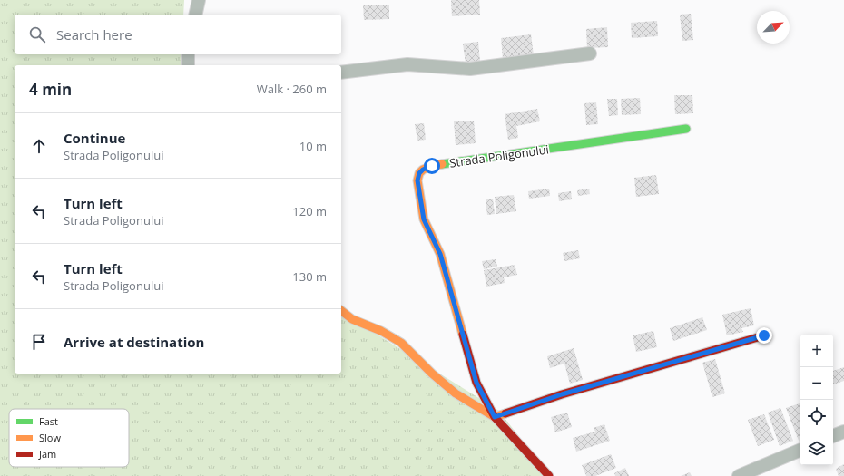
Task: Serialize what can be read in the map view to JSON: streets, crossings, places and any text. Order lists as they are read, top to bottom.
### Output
{
  "streets": {
    "street": ["Strada Poligonului"]
  },
  "legend": ["Fast", "Slow", "Jam"],
  "north": "top right",
  "page": {
    "search": "Search here",
    "heading": ["4 min", "Walk · 260 m"],
    "list": [
      ["Continue", "Strada Poligonului", "10 m"],
      ["Turn left", "Strada Poligonului", "120 m"],
      ["Turn left", "Strada Poligonului", "130 m"],
      "Arrive at destination"
    ],
    "map_buttons": ["+", "−"]
  }
}
